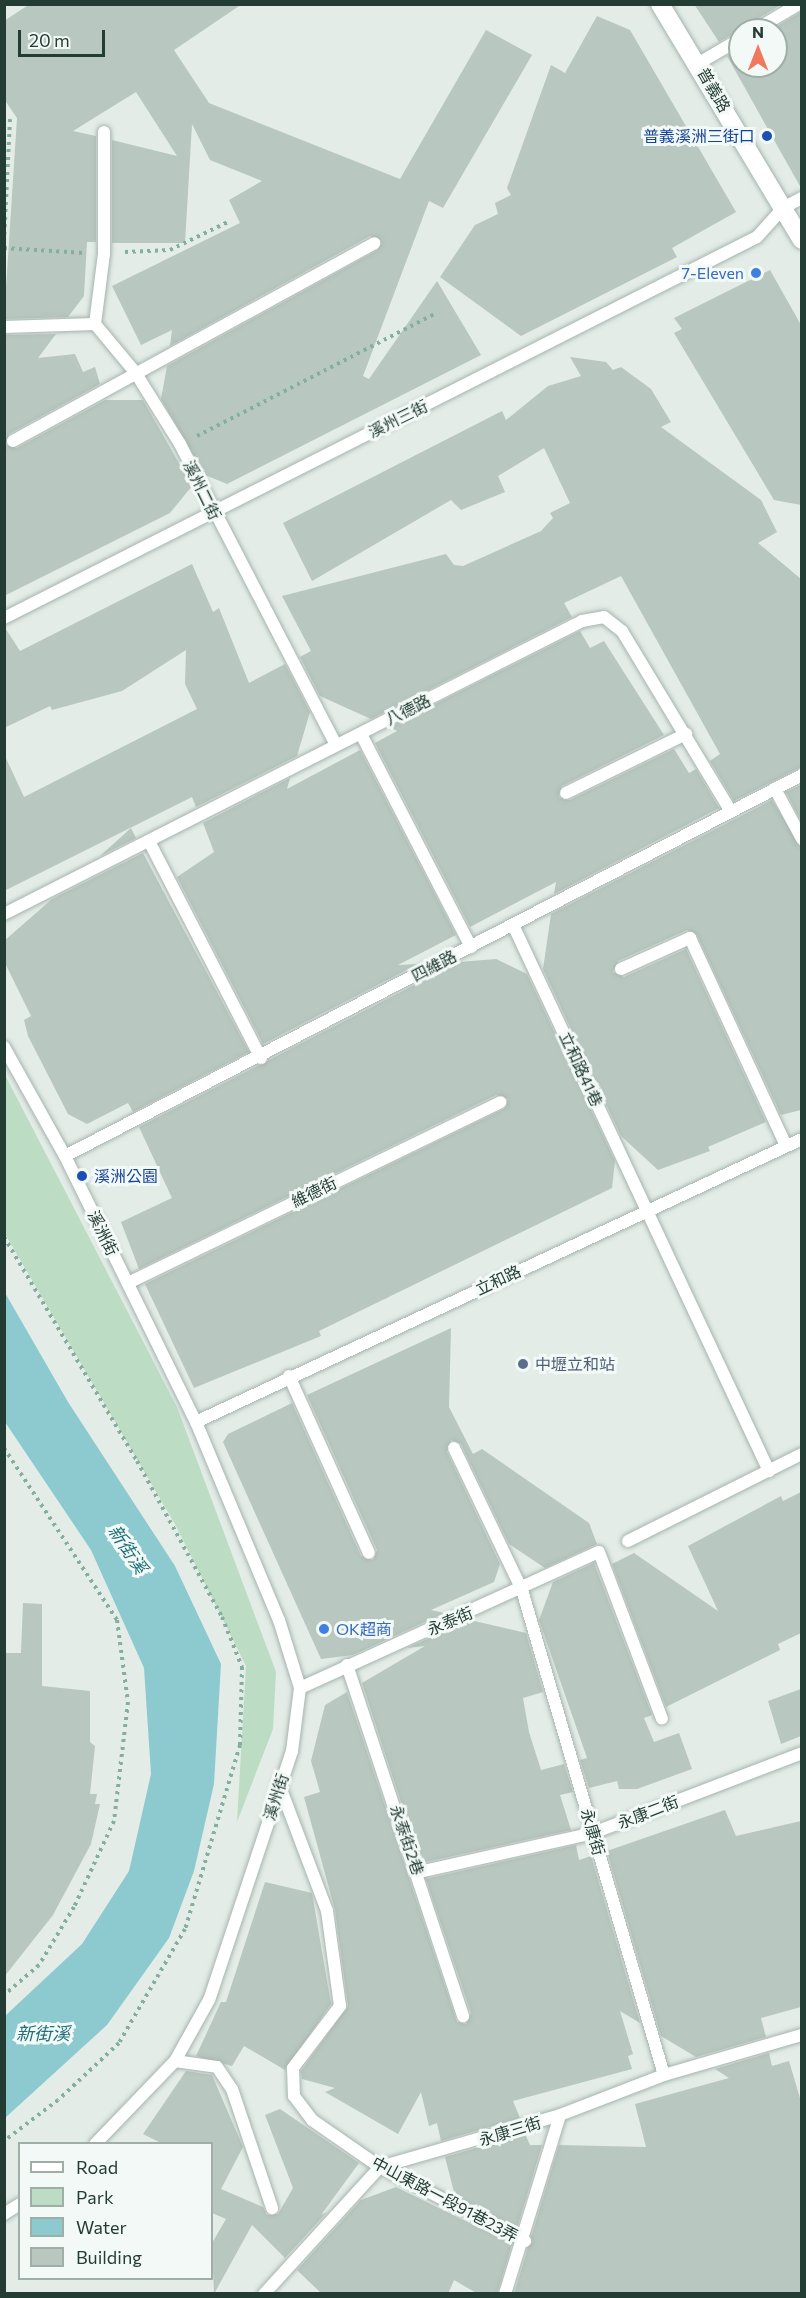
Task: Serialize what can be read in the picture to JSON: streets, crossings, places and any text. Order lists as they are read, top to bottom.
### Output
{
  "streets": {
    "street": ["普義路"],
    "lane": [
      "溪州三街",
      "溪州二街",
      "八德路",
      "四維路",
      "立和路41巷",
      "維德街",
      "溪洲街",
      "立和路",
      "永泰街",
      "溪州街",
      "永康二街",
      "永康街",
      "永泰街2巷",
      "永康三街",
      "中山東路一段91巷23弄"
    ]
  },
  "crossings": [
    ["普義路", "溪州三街"],
    ["溪州三街", "溪州二街"],
    ["溪州二街", "八德路"],
    ["八德路", "四維路"],
    ["四維路", "立和路41巷"],
    ["四維路", "溪洲街"],
    ["立和路41巷", "立和路"],
    ["維德街", "溪洲街"],
    ["溪洲街", "立和路"],
    ["溪洲街", "溪州街"],
    ["立和路", "溪州街"],
    ["永泰街", "溪州街"],
    ["永泰街", "永康街"],
    ["永泰街", "永泰街2巷"],
    ["溪州街", "中山東路一段91巷23弄"],
    ["永康二街", "永康街"],
    ["永康二街", "永泰街2巷"],
    ["永康街", "永康三街"],
    ["永康三街", "中山東路一段91巷23弄"]
  ],
  "water": ["新街溪"],
  "places": [
    "普義溪洲三街口",
    "7-Eleven",
    "溪洲公園",
    "中壢立和站",
    "OK超商"
  ],
  "legend": [
    "Road",
    "Park",
    "Water",
    "Building"
  ],
  "scale_bar": "20 m",
  "north": "top"
}
